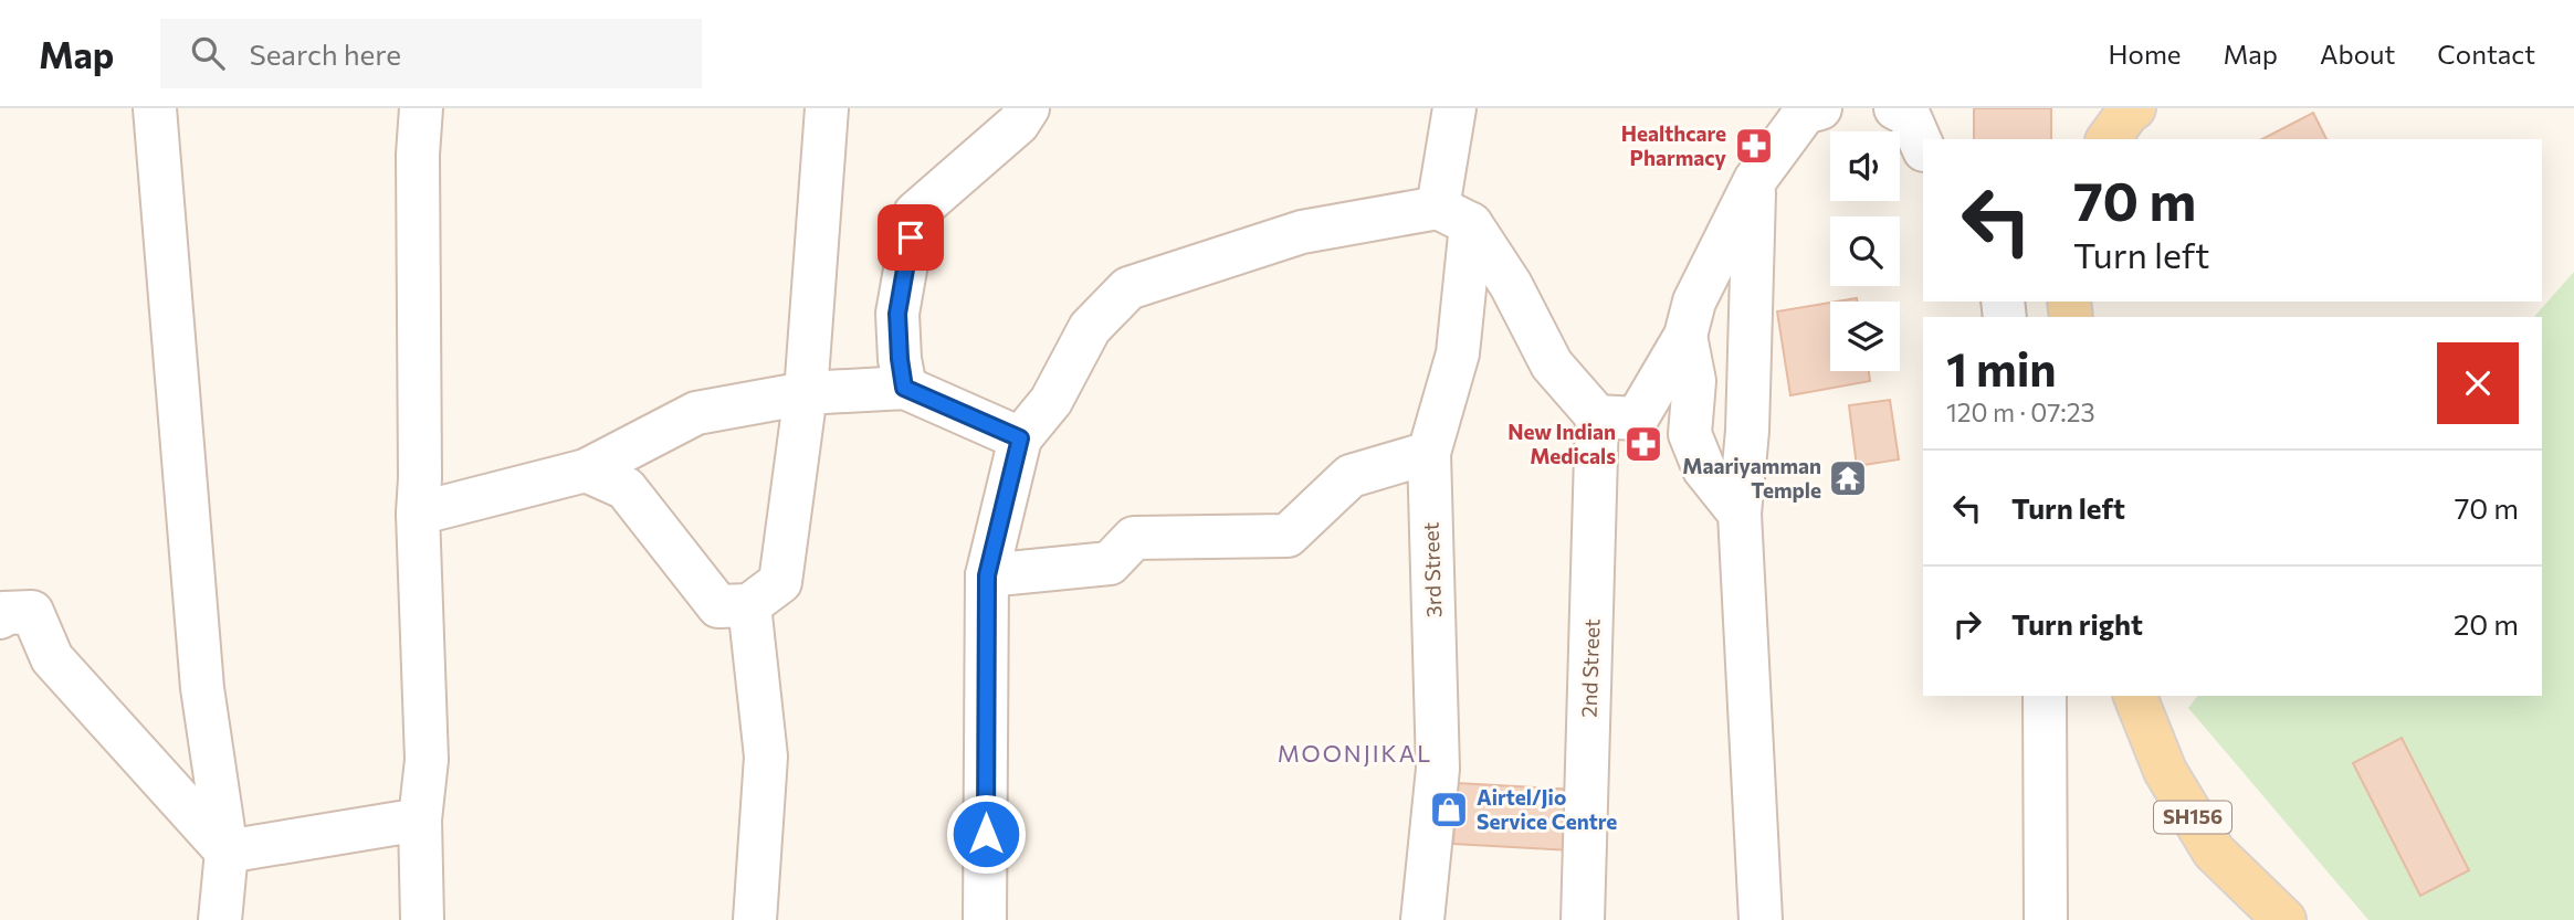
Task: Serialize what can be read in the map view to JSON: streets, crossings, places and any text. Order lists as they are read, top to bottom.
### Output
{
  "streets": {
    "main road": ["SH156"],
    "street": ["3rd Street", "2nd Street"]
  },
  "districts": ["MOONJIKAL"],
  "places": {
    "pharmacy": ["Healthcare Pharmacy", "New Indian Medicals"],
    "temple": ["Maariyamman Temple"],
    "shop": ["Airtel/Jio Service Centre"]
  },
  "page": {
    "header": "Map",
    "search": "Search here",
    "nav": [
      "Home",
      "Map",
      "About",
      "Contact"
    ],
    "turn": ["70 m", "Turn left"],
    "heading": ["1 min", "120 m · 07:23"],
    "list": [
      {
        "name": "Turn left",
        "value": "70 m"
      },
      {
        "name": "Turn right",
        "value": "20 m"
      }
    ]
  }
}
